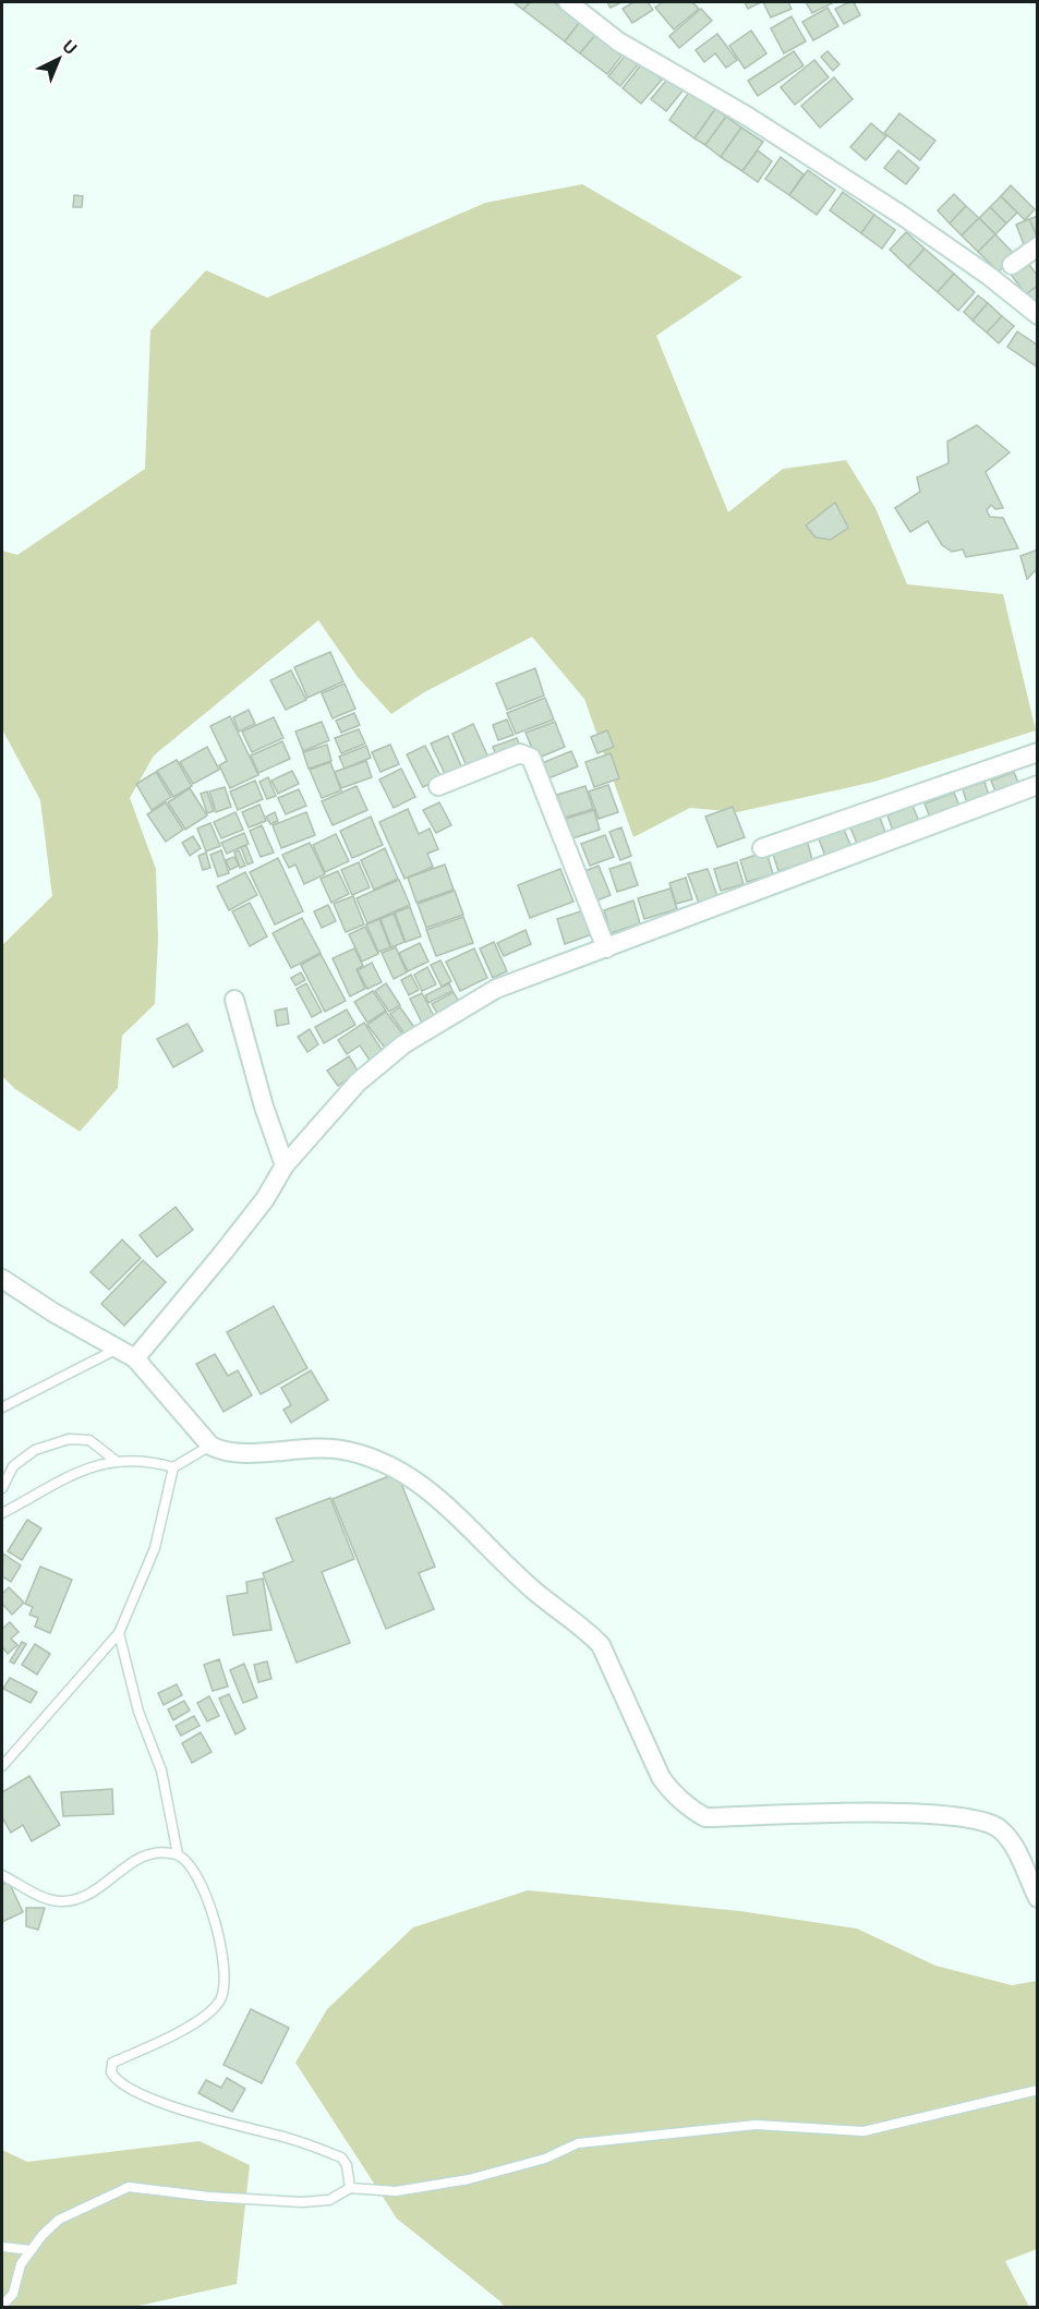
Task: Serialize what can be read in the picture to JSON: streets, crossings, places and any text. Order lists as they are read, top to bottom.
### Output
{
  "north": "top right"
}
